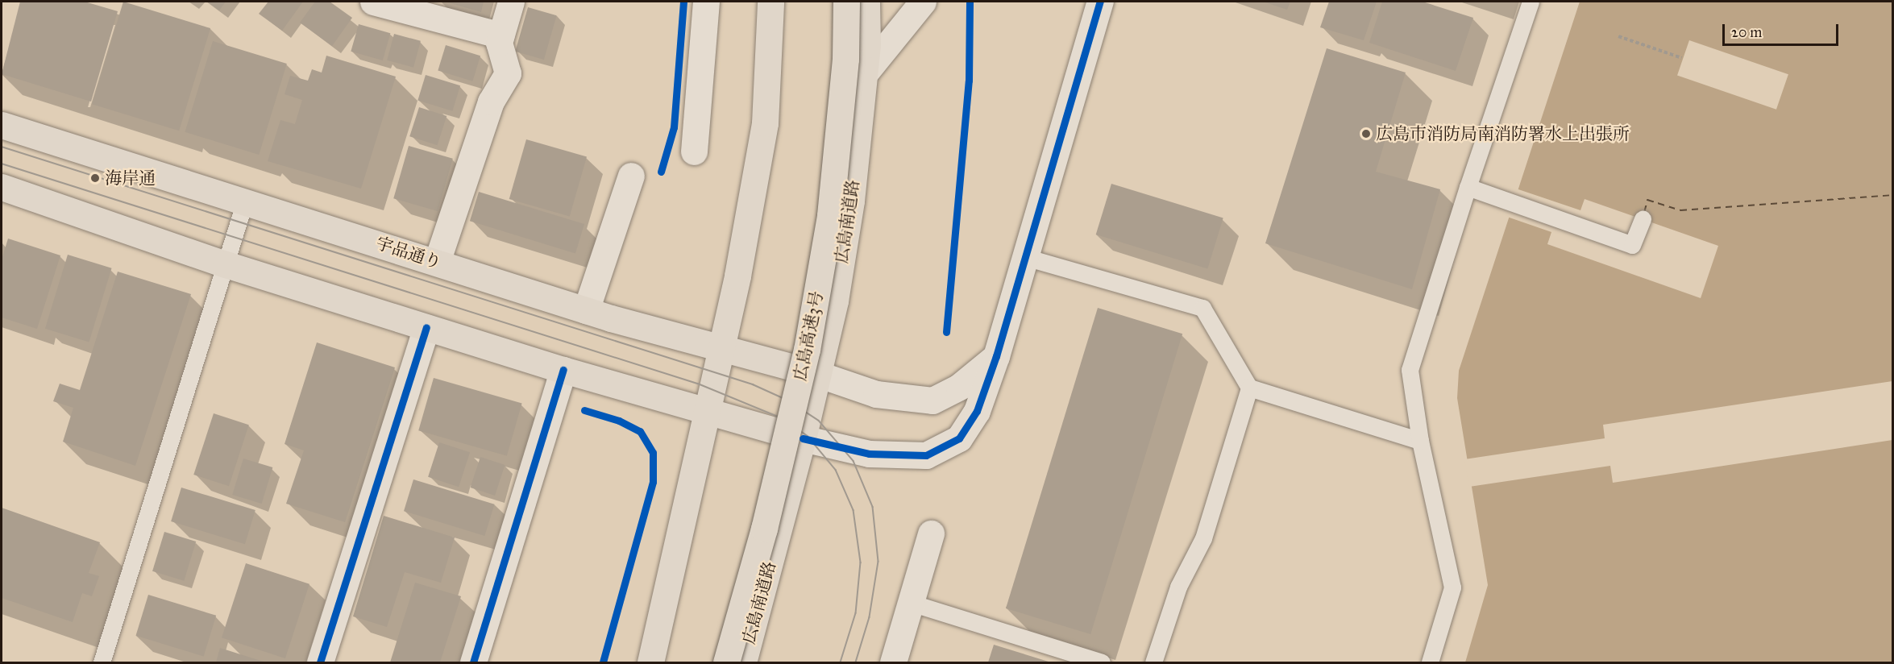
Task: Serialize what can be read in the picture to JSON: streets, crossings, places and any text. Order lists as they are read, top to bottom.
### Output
{
  "streets": {
    "highway": ["広島南道路", "宇品通り", "広島高速3号"]
  },
  "crossings": [
    ["広島南道路", "宇品通り"]
  ],
  "places": ["広島市消防局南消防署水上出張所", "海岸通"],
  "scale_bar": "20 m"
}
